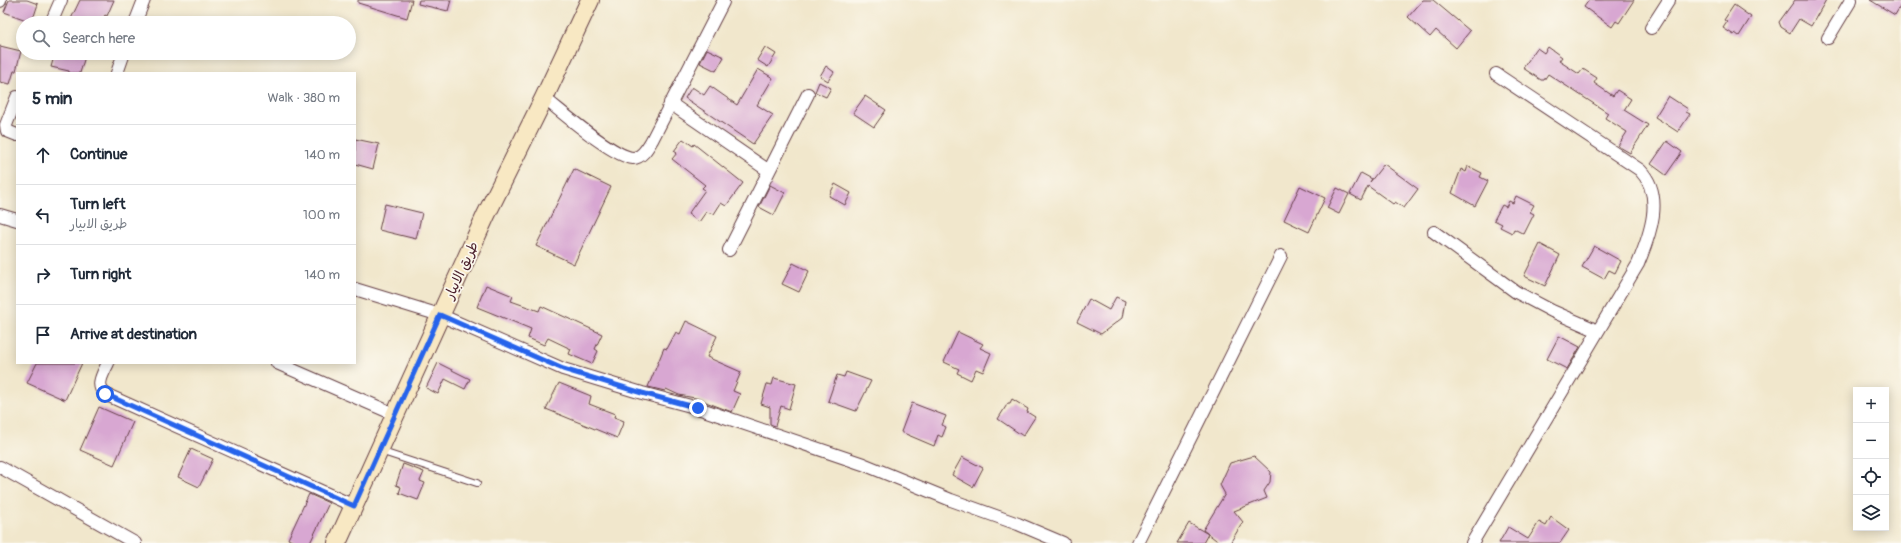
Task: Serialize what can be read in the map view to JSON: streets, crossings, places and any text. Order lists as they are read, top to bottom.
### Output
{
  "streets": {
    "main road": ["طريق الابيار"]
  },
  "page": {
    "search": "Search here",
    "heading": ["5 min", "Walk · 380 m"],
    "list": [
      ["Continue", "140 m"],
      ["Turn left", "طريق الابيار", "100 m"],
      ["Turn right", "140 m"],
      "Arrive at destination"
    ],
    "map_buttons": ["+", "−"]
  }
}
